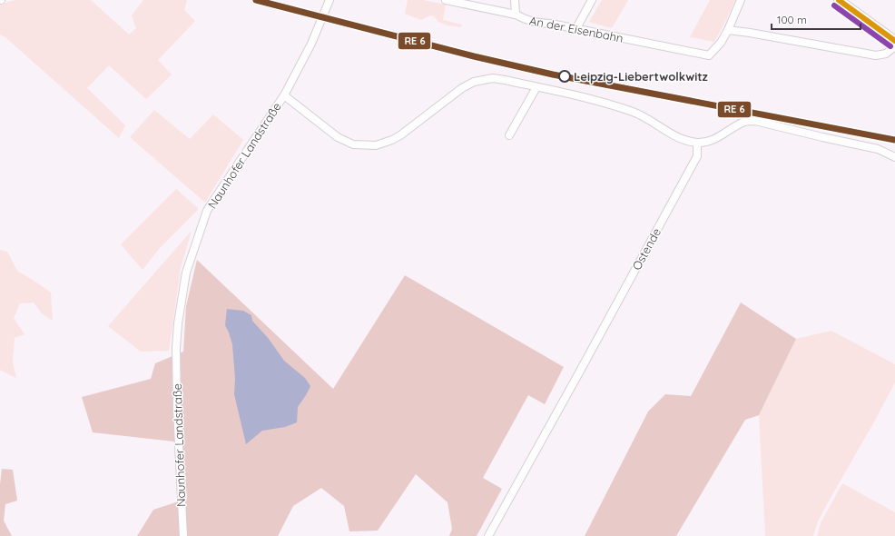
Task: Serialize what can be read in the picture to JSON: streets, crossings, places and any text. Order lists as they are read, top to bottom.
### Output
{
  "streets": {
    "street": ["An der Eisenbahn", "Naunhofer Landstraße", "Ostende"]
  },
  "places": ["Leipzig-Liebertwolkwitz"],
  "scale_bar": "100 m"
}
